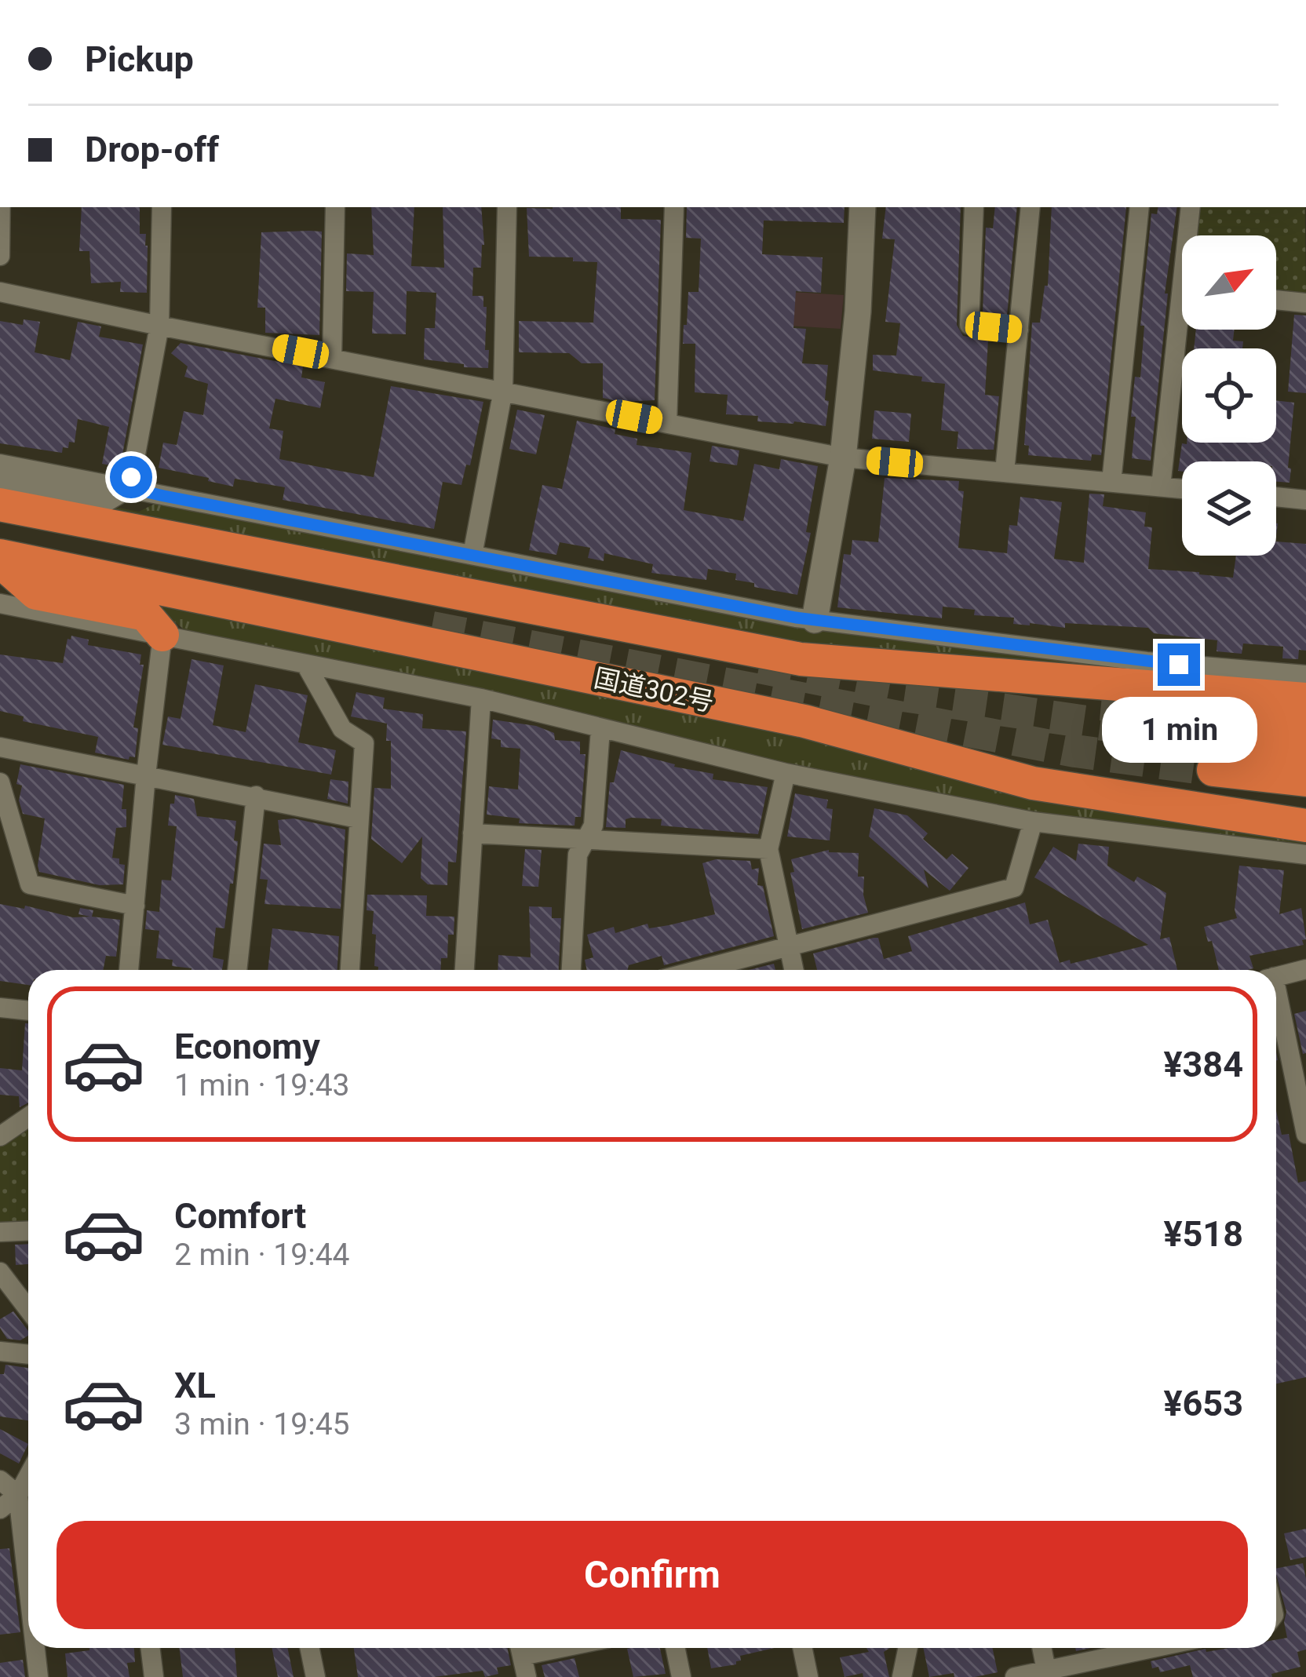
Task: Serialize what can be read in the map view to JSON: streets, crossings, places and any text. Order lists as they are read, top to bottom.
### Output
{
  "streets": {
    "highway": ["国道302号"]
  },
  "north": "top right",
  "page": {
    "banner": ["Pickup", "Drop-off"],
    "bubble": "1 min",
    "list": [
      {
        "name": "Economy",
        "note": "1 min · 19:43",
        "value": "¥384"
      },
      {
        "name": "Comfort",
        "note": "2 min · 19:44",
        "value": "¥518"
      },
      {
        "name": "XL",
        "note": "3 min · 19:45",
        "value": "¥653"
      }
    ],
    "buttons": "Confirm"
  }
}
